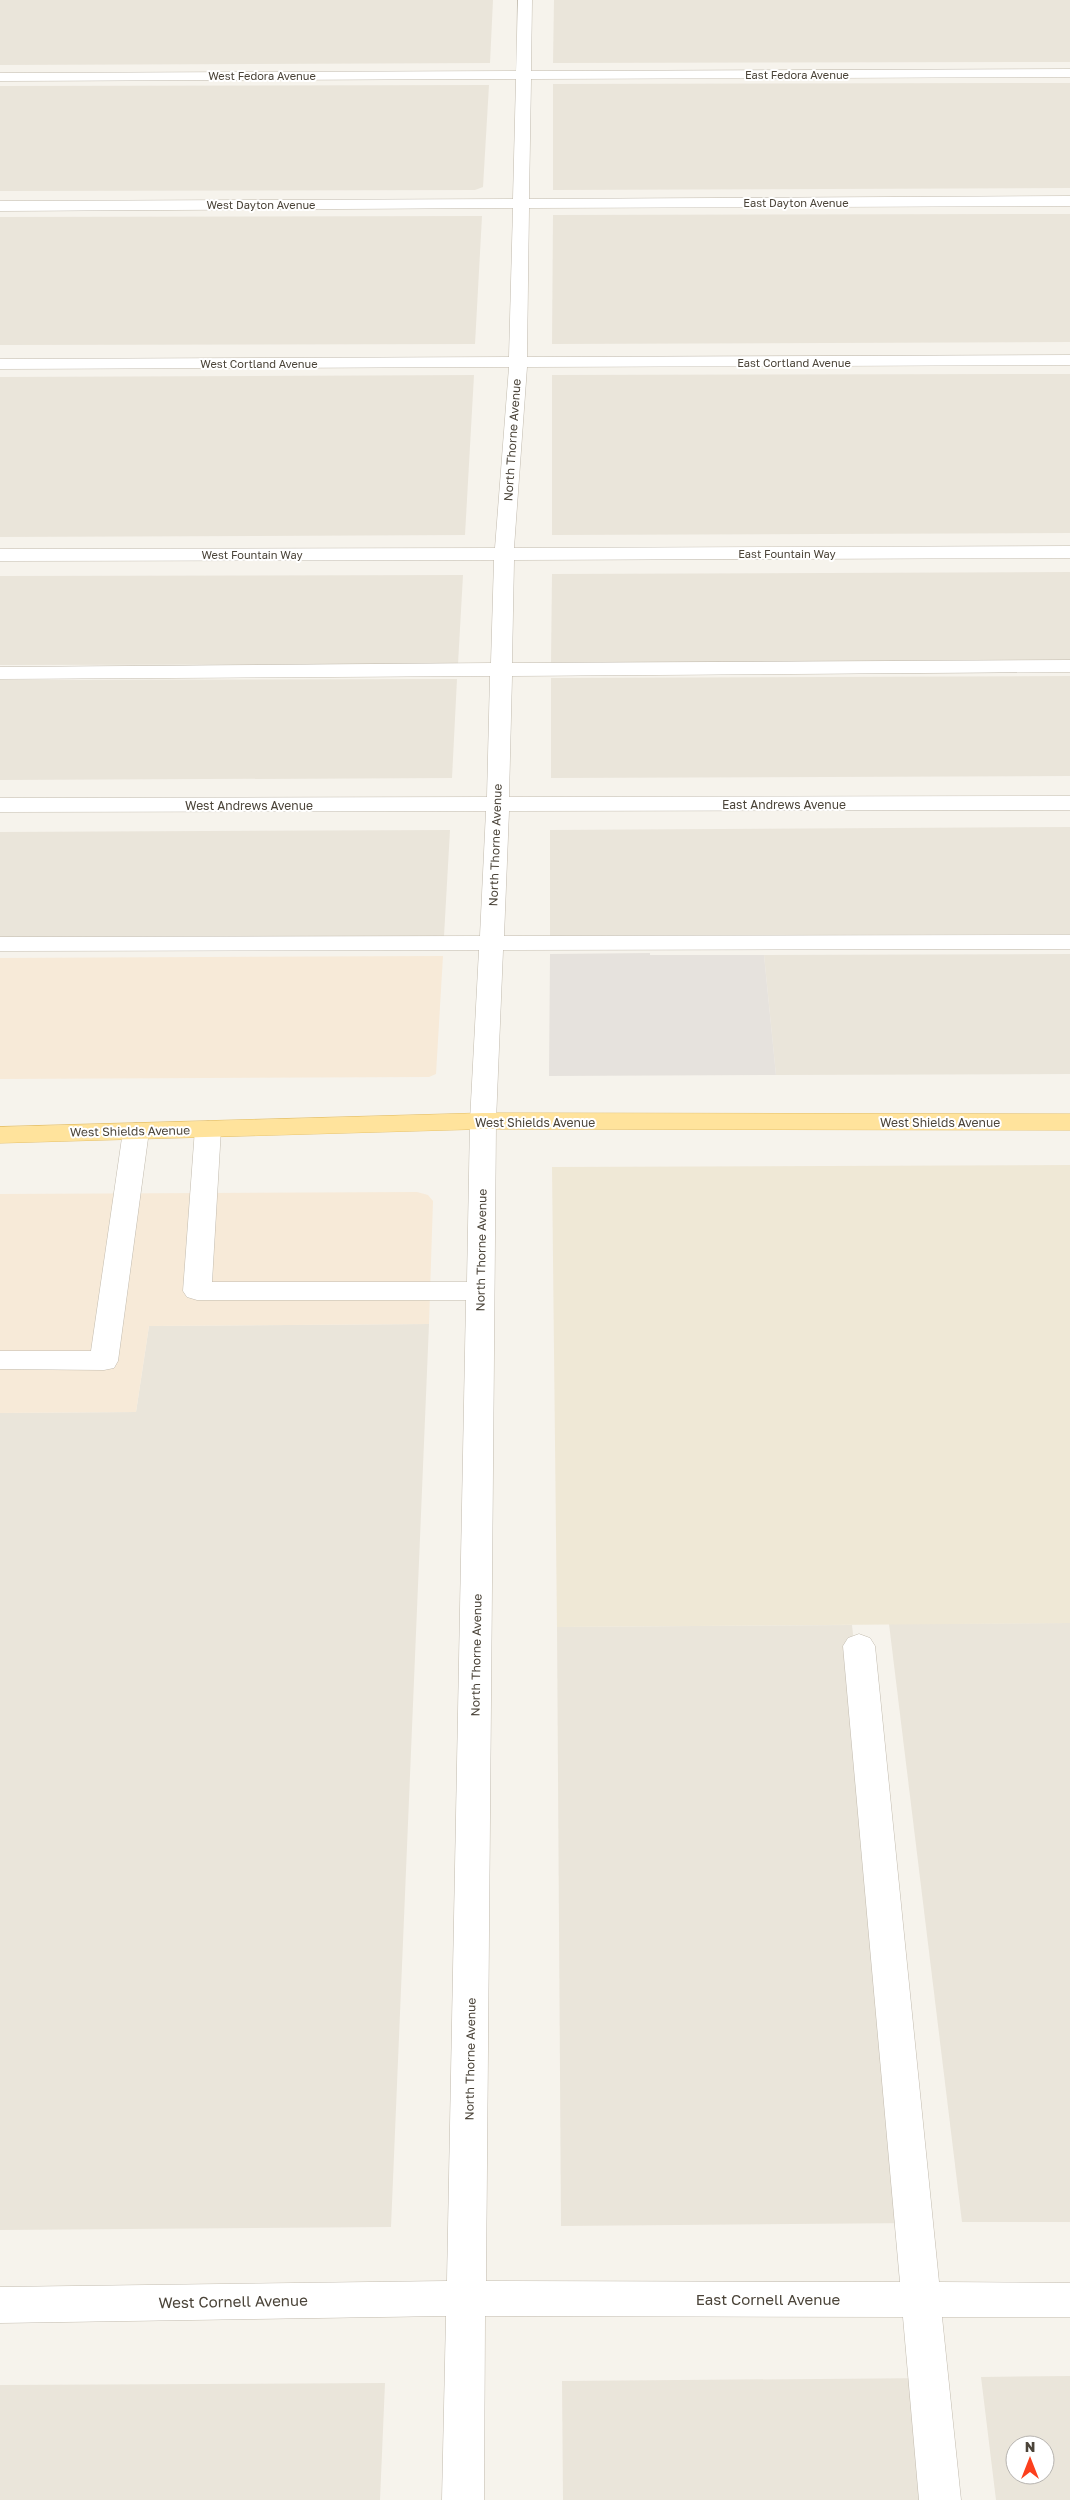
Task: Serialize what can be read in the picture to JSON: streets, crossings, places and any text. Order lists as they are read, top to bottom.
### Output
{
  "streets": {
    "main road": ["West Shields Avenue"],
    "street": [
      "East Fedora Avenue",
      "West Fedora Avenue",
      "East Dayton Avenue",
      "West Dayton Avenue",
      "East Cortland Avenue",
      "West Cortland Avenue",
      "North Thorne Avenue",
      "East Fountain Way",
      "West Fountain Way",
      "East Andrews Avenue",
      "West Andrews Avenue",
      "East Cornell Avenue",
      "West Cornell Avenue"
    ]
  },
  "crossings": [
    ["East Fedora Avenue", "West Fedora Avenue"],
    ["East Fedora Avenue", "North Thorne Avenue"],
    ["West Fedora Avenue", "North Thorne Avenue"],
    ["East Dayton Avenue", "West Dayton Avenue"],
    ["East Dayton Avenue", "North Thorne Avenue"],
    ["West Dayton Avenue", "North Thorne Avenue"],
    ["East Cortland Avenue", "West Cortland Avenue"],
    ["East Cortland Avenue", "North Thorne Avenue"],
    ["West Cortland Avenue", "North Thorne Avenue"],
    ["North Thorne Avenue", "East Fountain Way"],
    ["North Thorne Avenue", "West Fountain Way"],
    ["North Thorne Avenue", "East Andrews Avenue"],
    ["North Thorne Avenue", "West Andrews Avenue"],
    ["North Thorne Avenue", "West Shields Avenue"],
    ["North Thorne Avenue", "East Cornell Avenue"],
    ["North Thorne Avenue", "West Cornell Avenue"],
    ["East Fountain Way", "West Fountain Way"],
    ["East Andrews Avenue", "West Andrews Avenue"],
    ["East Cornell Avenue", "West Cornell Avenue"]
  ],
  "north": "top"
}
